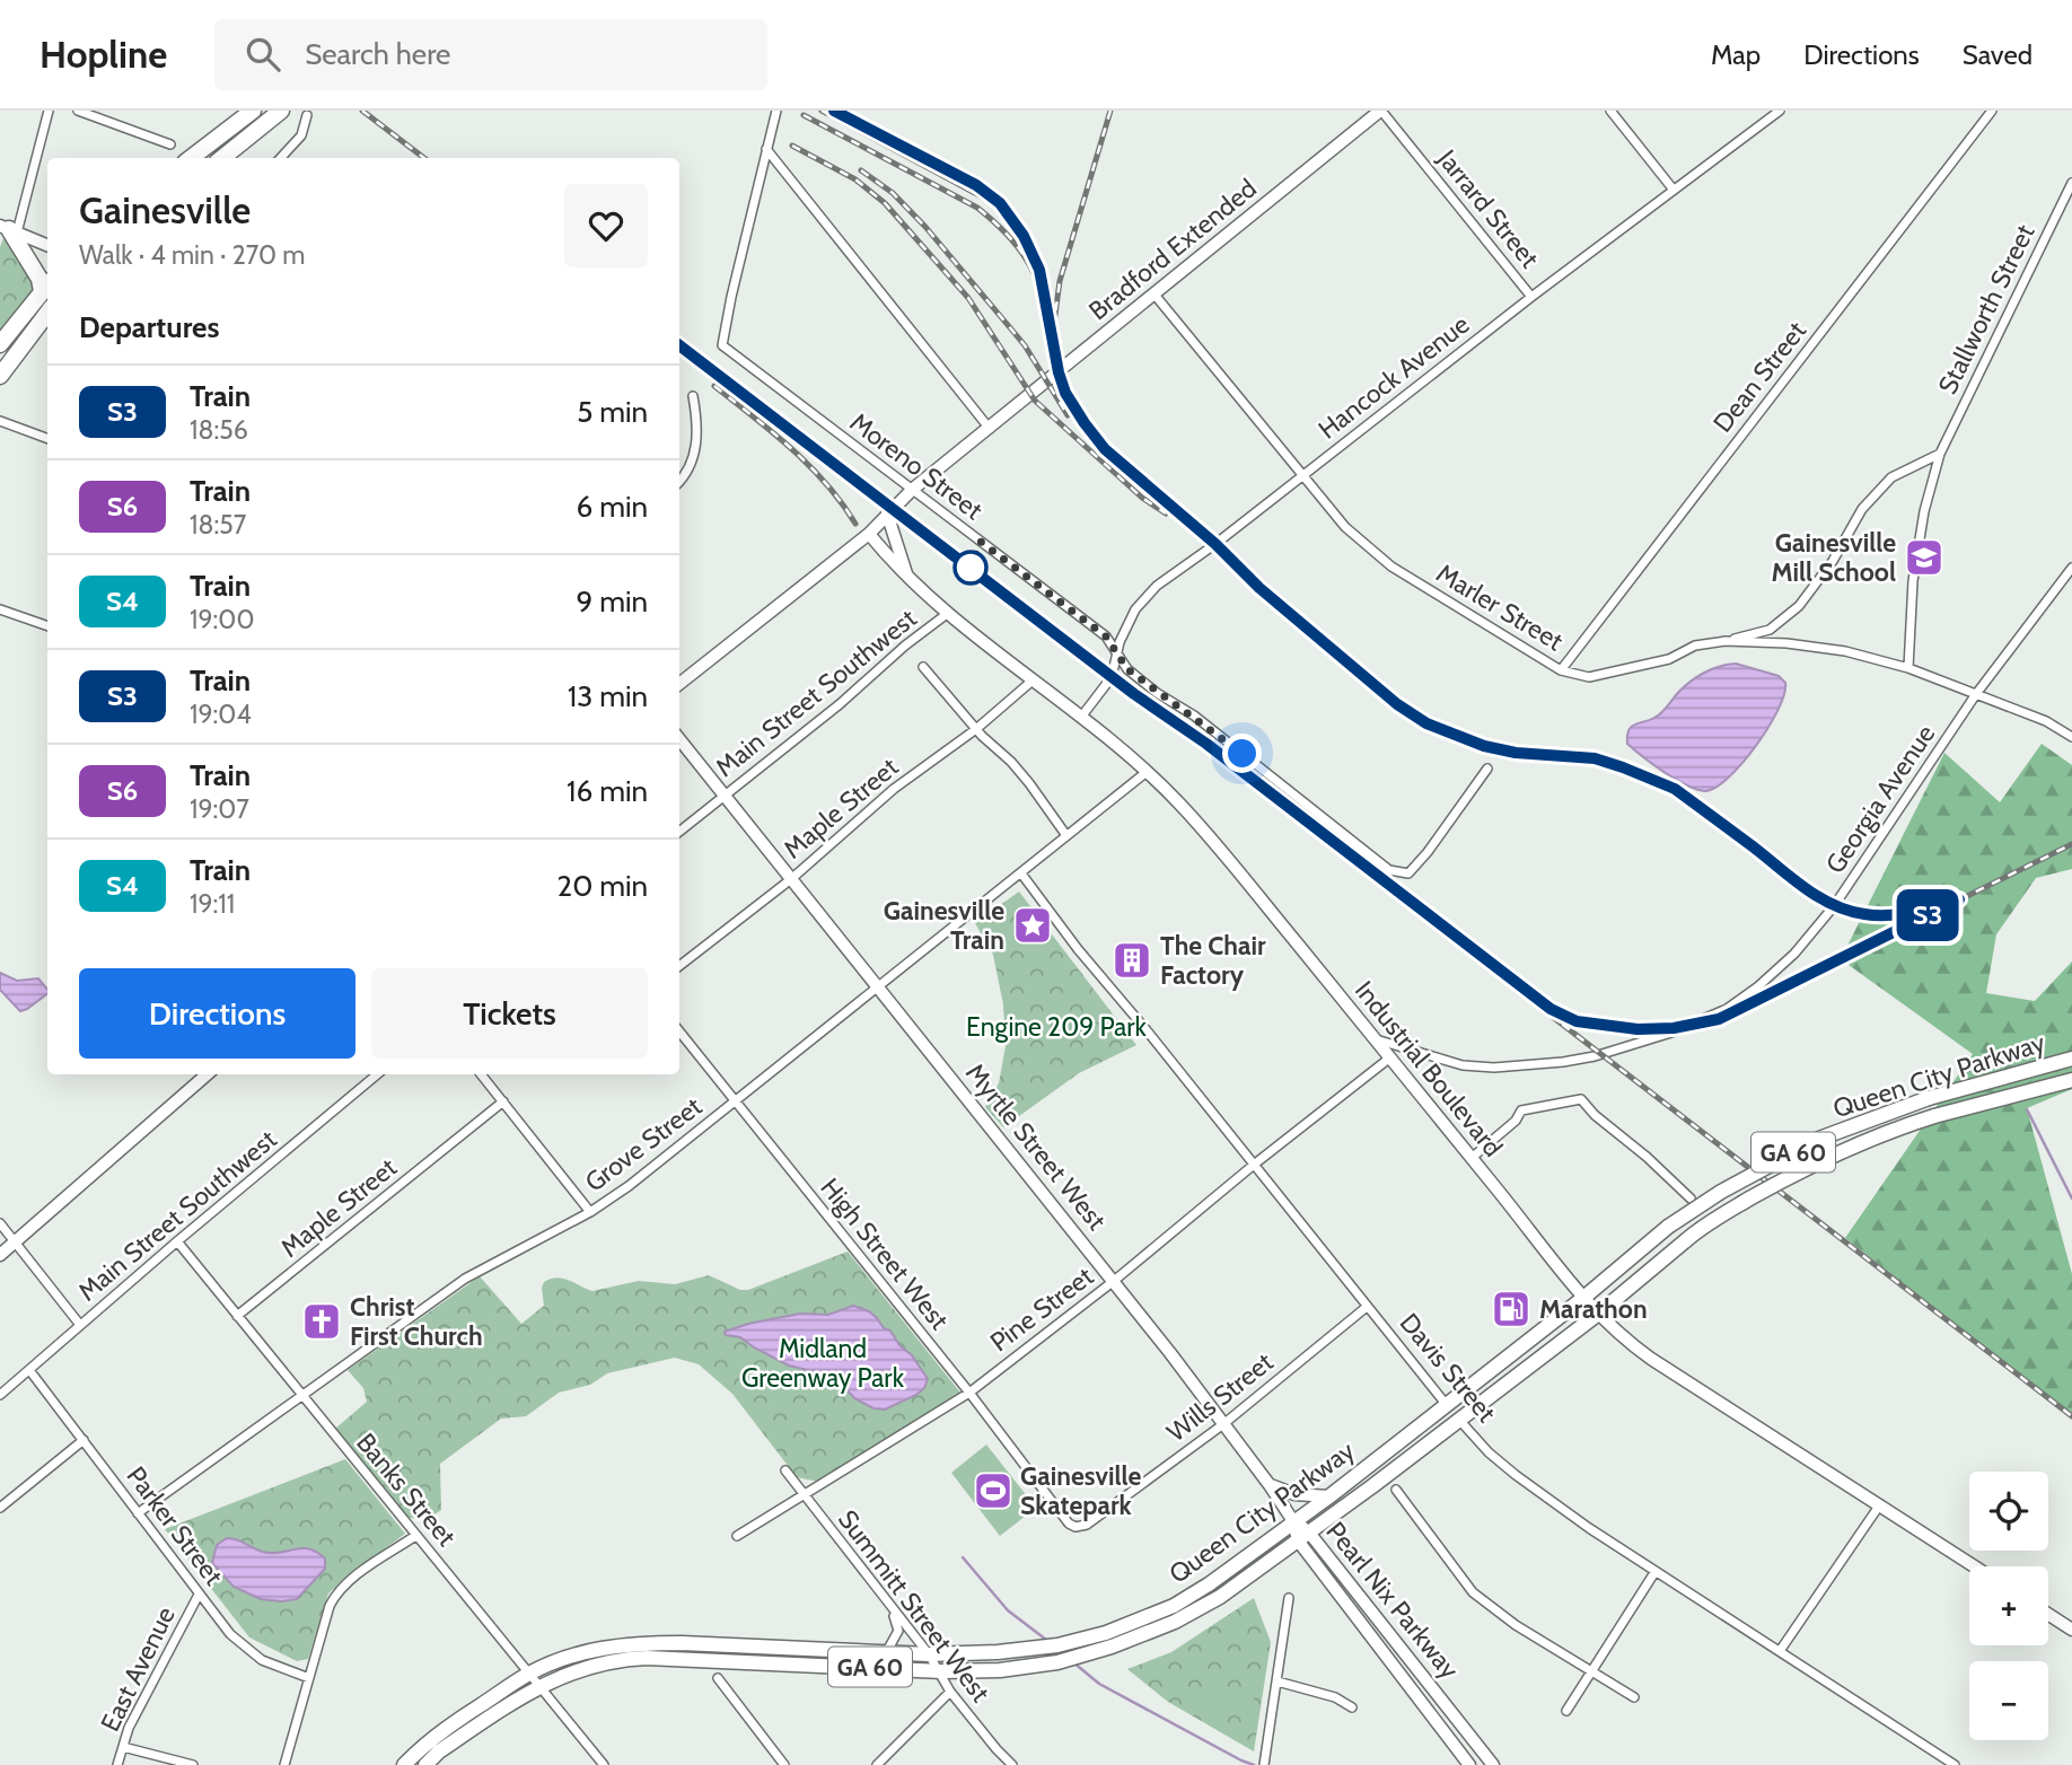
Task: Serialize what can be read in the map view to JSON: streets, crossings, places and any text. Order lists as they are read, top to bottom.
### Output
{
  "streets": {
    "main road": ["Queen City Parkway", "GA 60", "Davis Street"],
    "street": [
      "Jarrard Street",
      "Bradford Extended",
      "Stallworth Street",
      "Hancock Avenue",
      "Dean Street",
      "Moreno Street",
      "Marler Street",
      "Main Street Southwest",
      "Georgia Avenue",
      "Maple Street",
      "Industrial Boulevard",
      "Grove Street",
      "Myrtle Street West",
      "High Street West",
      "Pine Street",
      "Wills Street",
      "Banks Street",
      "Parker Street",
      "Pearl Nix Parkway",
      "Summitt Street West",
      "East Avenue"
    ]
  },
  "crossings": [
    ["Jarrard Street", "Bradford Extended"],
    ["Jarrard Street", "Hancock Avenue"],
    ["Bradford Extended", "Moreno Street"],
    ["Bradford Extended", "Marler Street"],
    ["Bradford Extended", "Industrial Boulevard"],
    ["Stallworth Street", "Marler Street"],
    ["Hancock Avenue", "Moreno Street"],
    ["Hancock Avenue", "Marler Street"],
    ["Hancock Avenue", "Industrial Boulevard"],
    ["Dean Street", "Marler Street"],
    ["Marler Street", "Georgia Avenue"],
    ["Main Street Southwest", "Industrial Boulevard"],
    ["Main Street Southwest", "Myrtle Street West"],
    ["Main Street Southwest", "Banks Street"],
    ["Main Street Southwest", "Parker Street"],
    ["Georgia Avenue", "Industrial Boulevard"],
    ["Maple Street", "Industrial Boulevard"],
    ["Maple Street", "Myrtle Street West"],
    ["Maple Street", "Banks Street"],
    ["Industrial Boulevard", "Queen City Parkway"],
    ["Industrial Boulevard", "Grove Street"],
    ["Industrial Boulevard", "Pine Street"],
    ["Queen City Parkway", "Myrtle Street West"],
    ["Queen City Parkway", "Davis Street"],
    ["Queen City Parkway", "Banks Street"],
    ["Queen City Parkway", "Pearl Nix Parkway"],
    ["Queen City Parkway", "Summitt Street West"],
    ["Grove Street", "Myrtle Street West"],
    ["Grove Street", "High Street West"],
    ["Grove Street", "Davis Street"],
    ["Grove Street", "Banks Street"],
    ["Grove Street", "Parker Street"],
    ["Myrtle Street West", "Pine Street"],
    ["Myrtle Street West", "Wills Street"],
    ["Myrtle Street West", "Pearl Nix Parkway"],
    ["High Street West", "Pine Street"],
    ["High Street West", "Wills Street"],
    ["Pine Street", "Davis Street"],
    ["Pine Street", "Summitt Street West"],
    ["Davis Street", "Wills Street"],
    ["Parker Street", "East Avenue"]
  ],
  "parks": ["Engine 209 Park", "Midland Greenway Park"],
  "places": {
    "school or university": ["Gainesville Mill School"],
    "place": ["Gainesville Train"],
    "building": ["The Chair Factory"],
    "fuel station": ["Marathon"],
    "church": ["Christ First Church"],
    "sports": ["Gainesville Skatepark"]
  },
  "page": {
    "header": "Hopline",
    "search": "Search here",
    "nav": ["Map", "Directions", "Saved"],
    "on_map": "S3",
    "heading": [
      ["Gainesville", "Walk · 4 min · 270 m"],
      "Departures"
    ],
    "list": [
      {
        "mark": "S3",
        "name": "Train",
        "note": "18:56",
        "value": "5 min"
      },
      {
        "mark": "S6",
        "name": "Train",
        "note": "18:57",
        "value": "6 min"
      },
      {
        "mark": "S4",
        "name": "Train",
        "note": "19:00",
        "value": "9 min"
      },
      {
        "mark": "S3",
        "name": "Train",
        "note": "19:04",
        "value": "13 min"
      },
      {
        "mark": "S6",
        "name": "Train",
        "note": "19:07",
        "value": "16 min"
      },
      {
        "mark": "S4",
        "name": "Train",
        "note": "19:11",
        "value": "20 min"
      }
    ],
    "buttons": ["Directions", "Tickets"],
    "map_buttons": ["+", "−"]
  }
}
